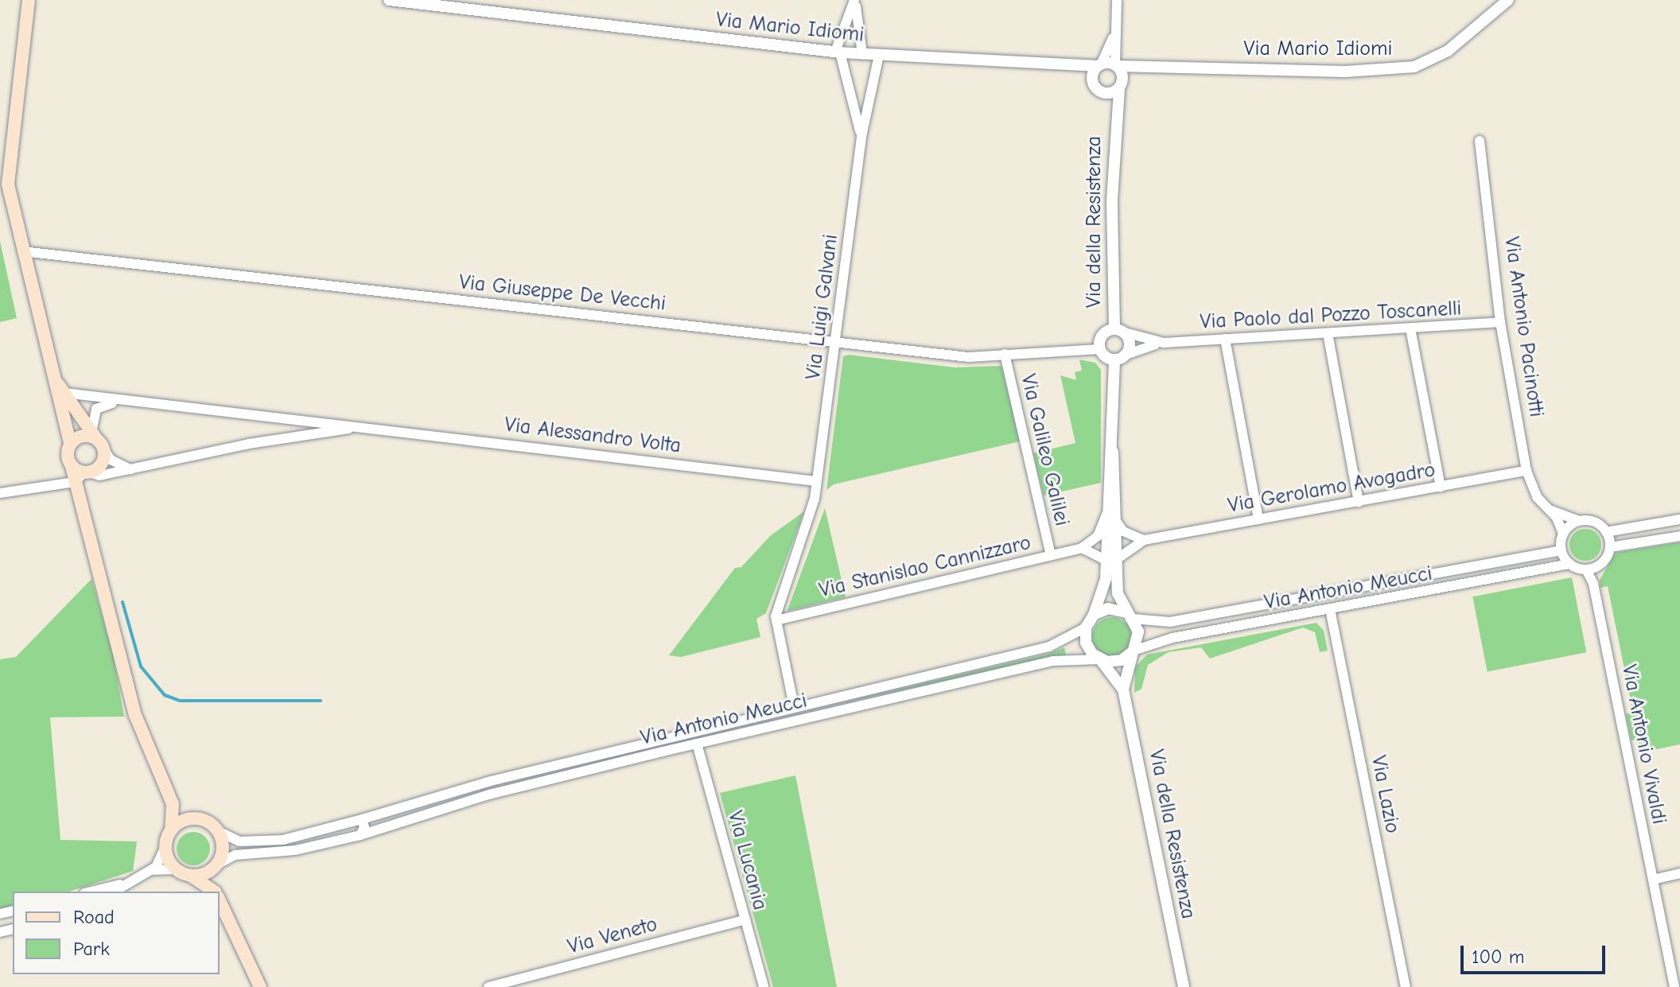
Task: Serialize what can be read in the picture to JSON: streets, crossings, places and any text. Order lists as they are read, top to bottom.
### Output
{
  "streets": {
    "street": [
      "Via Mario Idiomi",
      "Via della Resistenza",
      "Via Giuseppe De Vecchi",
      "Via Luigi Galvani",
      "Via Paolo dal Pozzo Toscanelli",
      "Via Antonio Pacinotti",
      "Via Alessandro Volta",
      "Via Galileo Galilei",
      "Via Gerolamo Avogadro",
      "Via Stanislao Cannizzaro",
      "Via Antonio Meucci",
      "Via Antonio Vivaldi",
      "Via Lazio",
      "Via Lucania",
      "Via Veneto"
    ]
  },
  "crossings": [
    ["Via Mario Idiomi", "Via della Resistenza"],
    ["Via Mario Idiomi", "Via Luigi Galvani"],
    ["Via della Resistenza", "Via Paolo dal Pozzo Toscanelli"],
    ["Via della Resistenza", "Via Antonio Meucci"],
    ["Via Giuseppe De Vecchi", "Via Luigi Galvani"],
    ["Via Giuseppe De Vecchi", "Via Galileo Galilei"],
    ["Via Luigi Galvani", "Via Alessandro Volta"],
    ["Via Luigi Galvani", "Via Stanislao Cannizzaro"],
    ["Via Paolo dal Pozzo Toscanelli", "Via Antonio Pacinotti"],
    ["Via Antonio Pacinotti", "Via Gerolamo Avogadro"],
    ["Via Antonio Pacinotti", "Via Antonio Meucci"],
    ["Via Antonio Pacinotti", "Via Antonio Vivaldi"],
    ["Via Galileo Galilei", "Via Stanislao Cannizzaro"],
    ["Via Antonio Meucci", "Via Antonio Vivaldi"],
    ["Via Antonio Meucci", "Via Lazio"],
    ["Via Antonio Meucci", "Via Lucania"],
    ["Via Lucania", "Via Veneto"]
  ],
  "legend": ["Road", "Park"],
  "scale_bar": "100 m"
}
